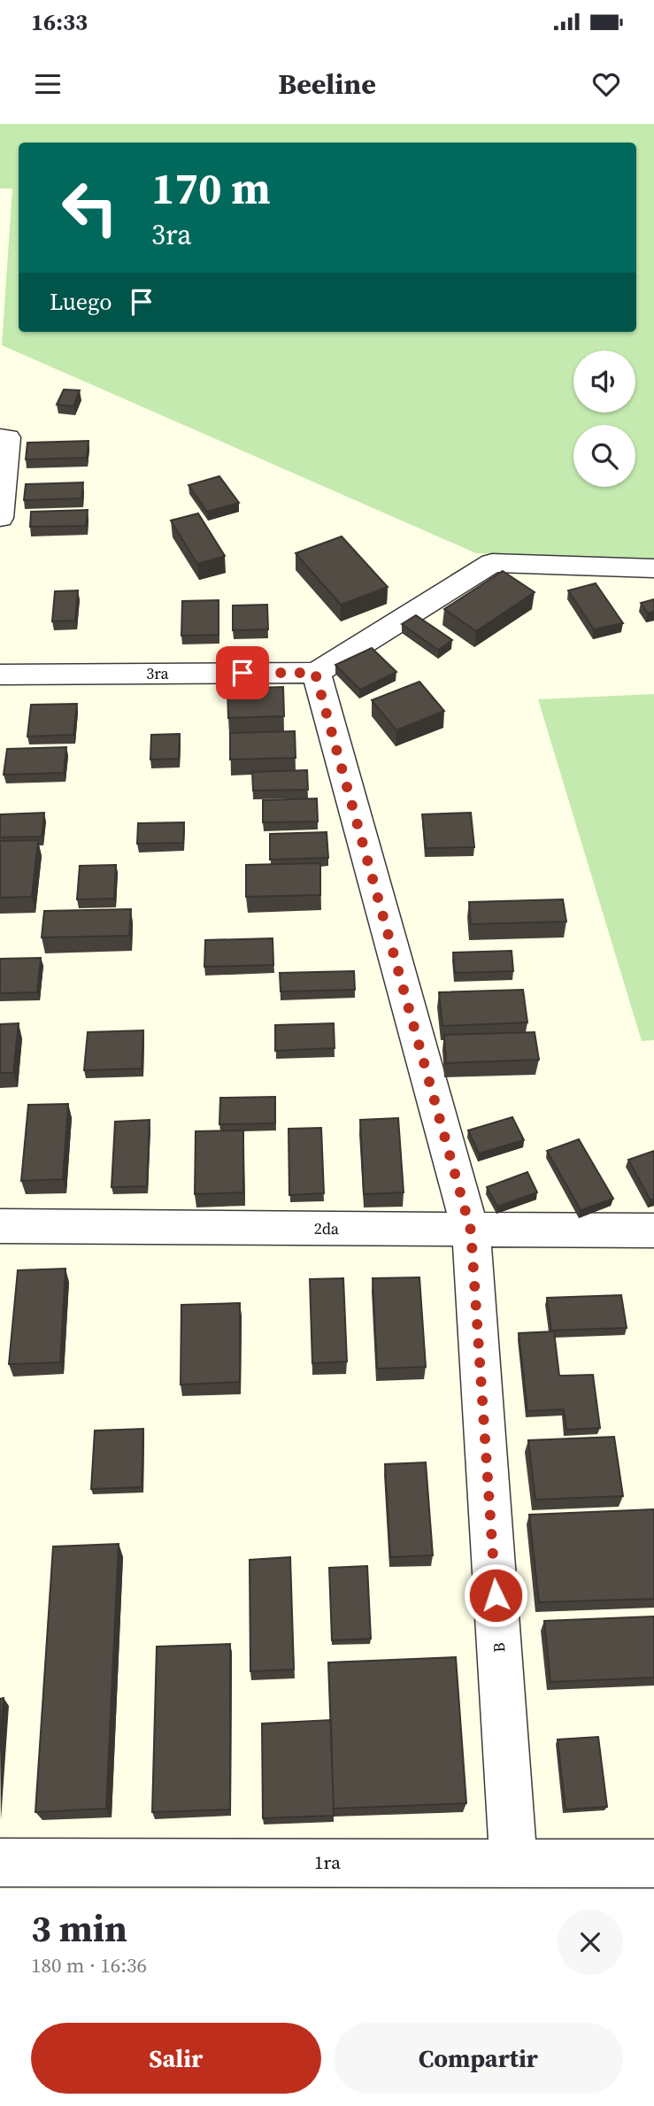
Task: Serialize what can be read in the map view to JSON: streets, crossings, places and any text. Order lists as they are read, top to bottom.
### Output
{
  "streets": {
    "street": [
      "3ra",
      "2da",
      "B",
      "1ra"
    ]
  },
  "crossings": [
    ["3ra", "B"],
    ["2da", "B"],
    ["B", "1ra"]
  ],
  "page": {
    "status": "16:33",
    "header": "Beeline",
    "turn": ["170 m", "3ra"],
    "then": "Luego",
    "heading": ["3 min", "180 m · 16:36"],
    "buttons": ["Salir", "Compartir"]
  }
}
